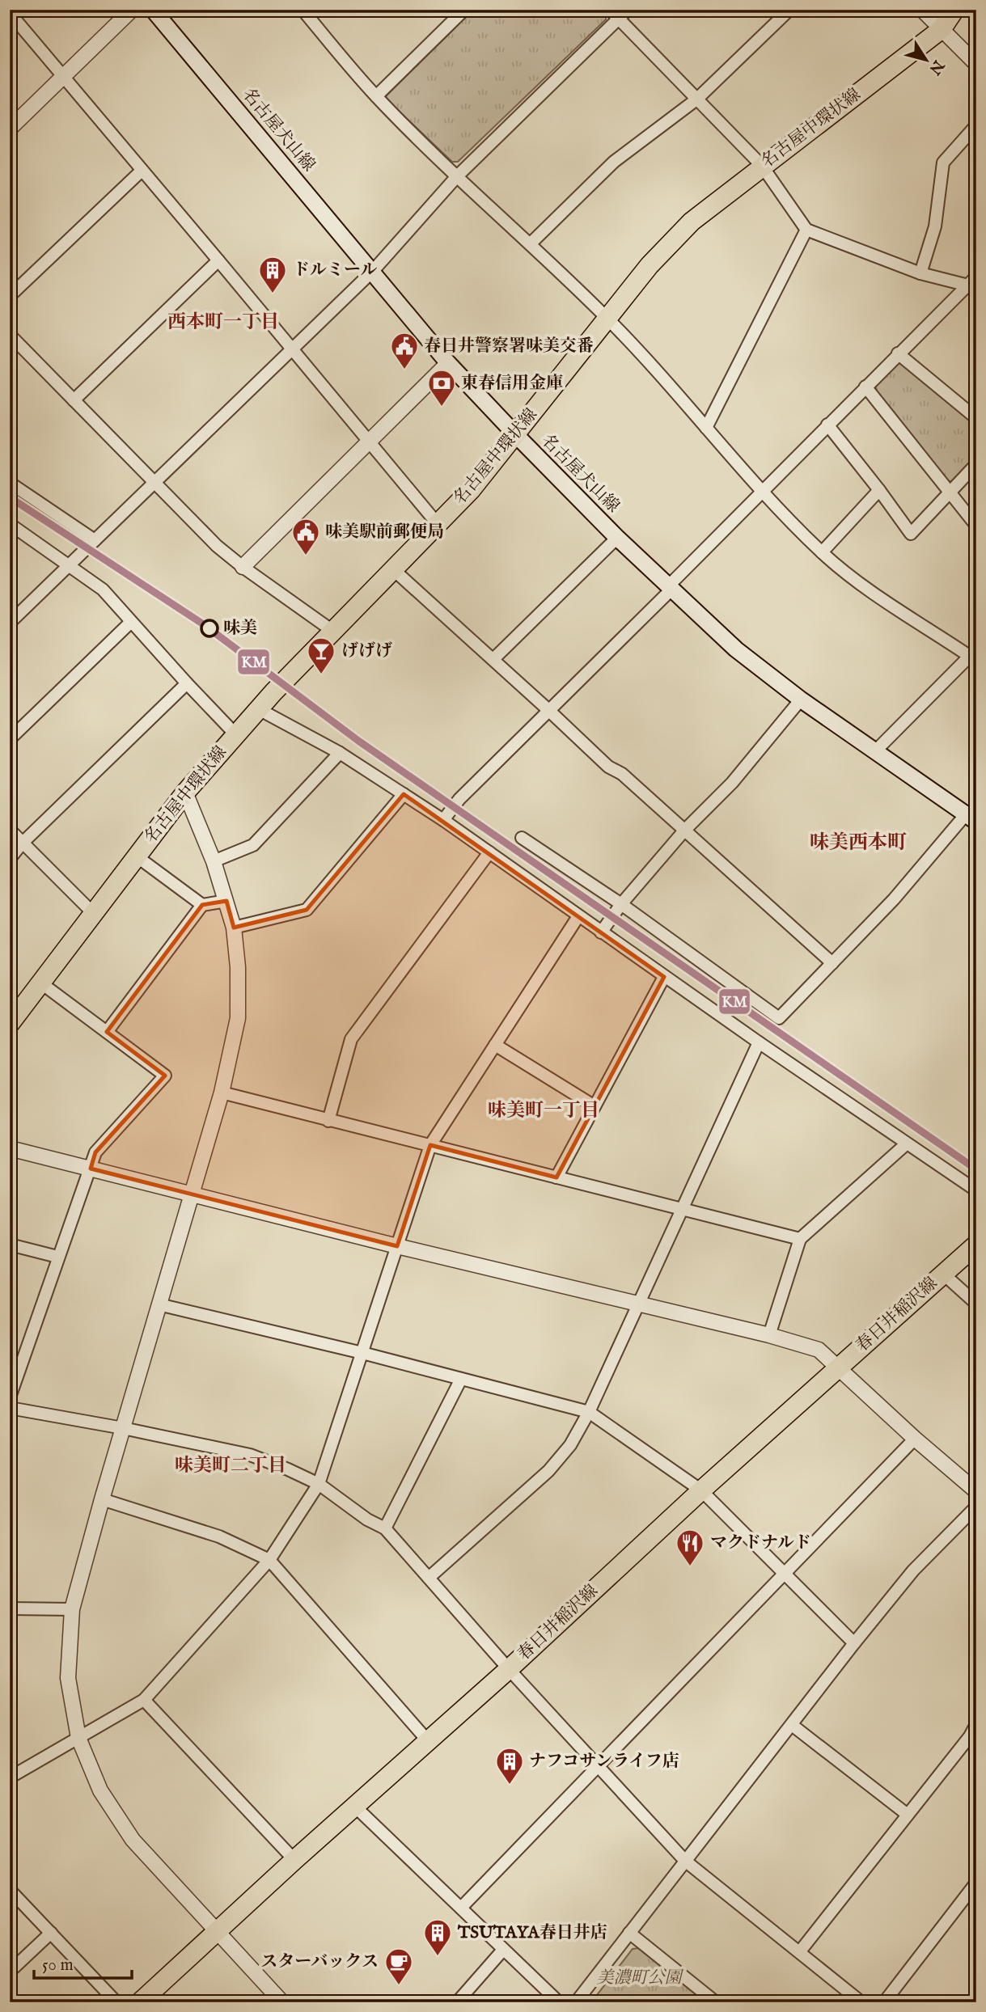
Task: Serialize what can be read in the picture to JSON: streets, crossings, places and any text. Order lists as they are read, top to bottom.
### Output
{
  "streets": {
    "main road": ["名古屋中環状線", "名古屋犬山線", "春日井稲沢線"]
  },
  "crossings": [
    ["名古屋中環状線", "名古屋犬山線"]
  ],
  "districts": [
    "西本町一丁目",
    "味美西本町",
    "味美町一丁目",
    "味美町二丁目"
  ],
  "parks": ["美濃町公園"],
  "places": {
    "building": ["ドルミール", "ナフコサンライフ店", "TSUTAYA春日井店"],
    "public building": ["春日井警察署味美交番", "味美駅前郵便局"],
    "bank": ["東春信用金庫"],
    "other": ["味美"],
    "bar": ["げげげ"],
    "restaurant": ["マクドナルド"],
    "cafe": ["スターバックス"]
  },
  "lines": ["transit line KM"],
  "scale_bar": "50 m",
  "north": "bottom right"
}
